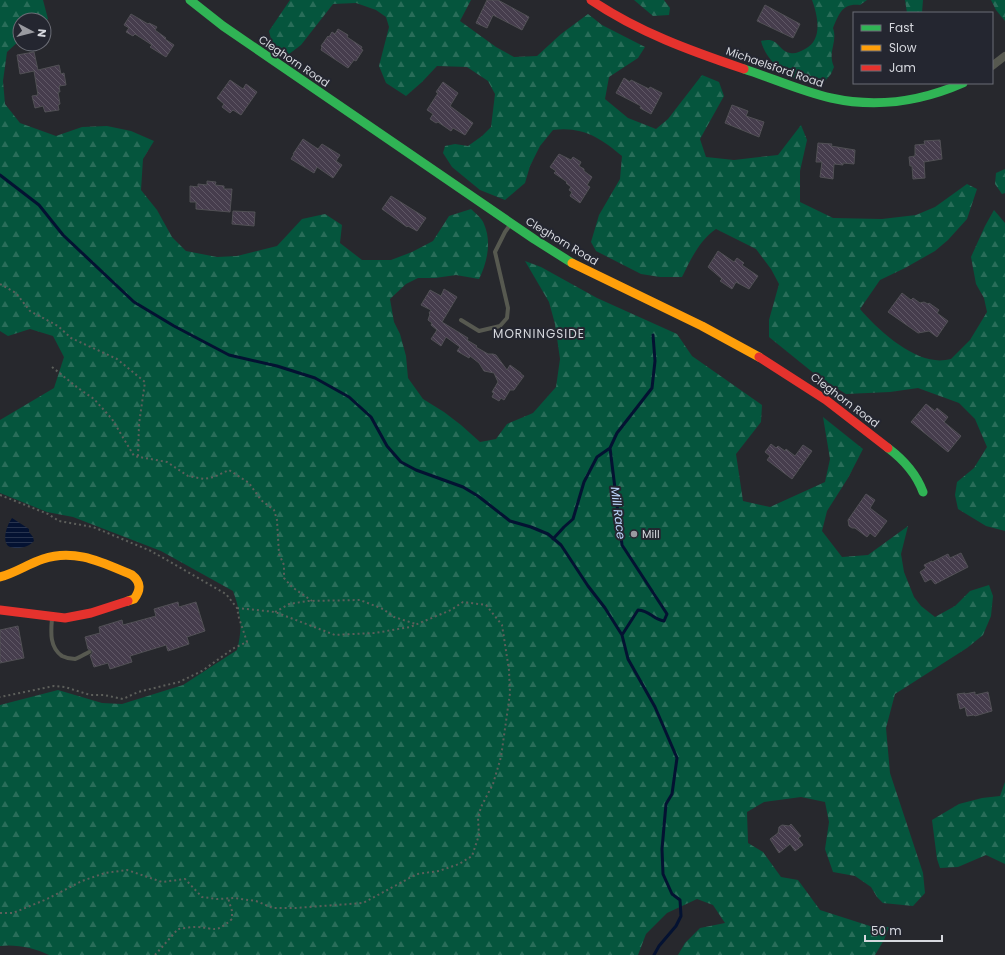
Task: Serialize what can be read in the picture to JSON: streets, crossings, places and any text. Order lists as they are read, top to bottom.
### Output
{
  "streets": {
    "street": ["Cleghorn Road", "Michaelsford Road"]
  },
  "districts": ["MORNINGSIDE"],
  "water": ["Mill Race"],
  "places": ["Mill"],
  "legend": ["Fast", "Slow", "Jam"],
  "scale_bar": "50 m",
  "north": "right"
}
